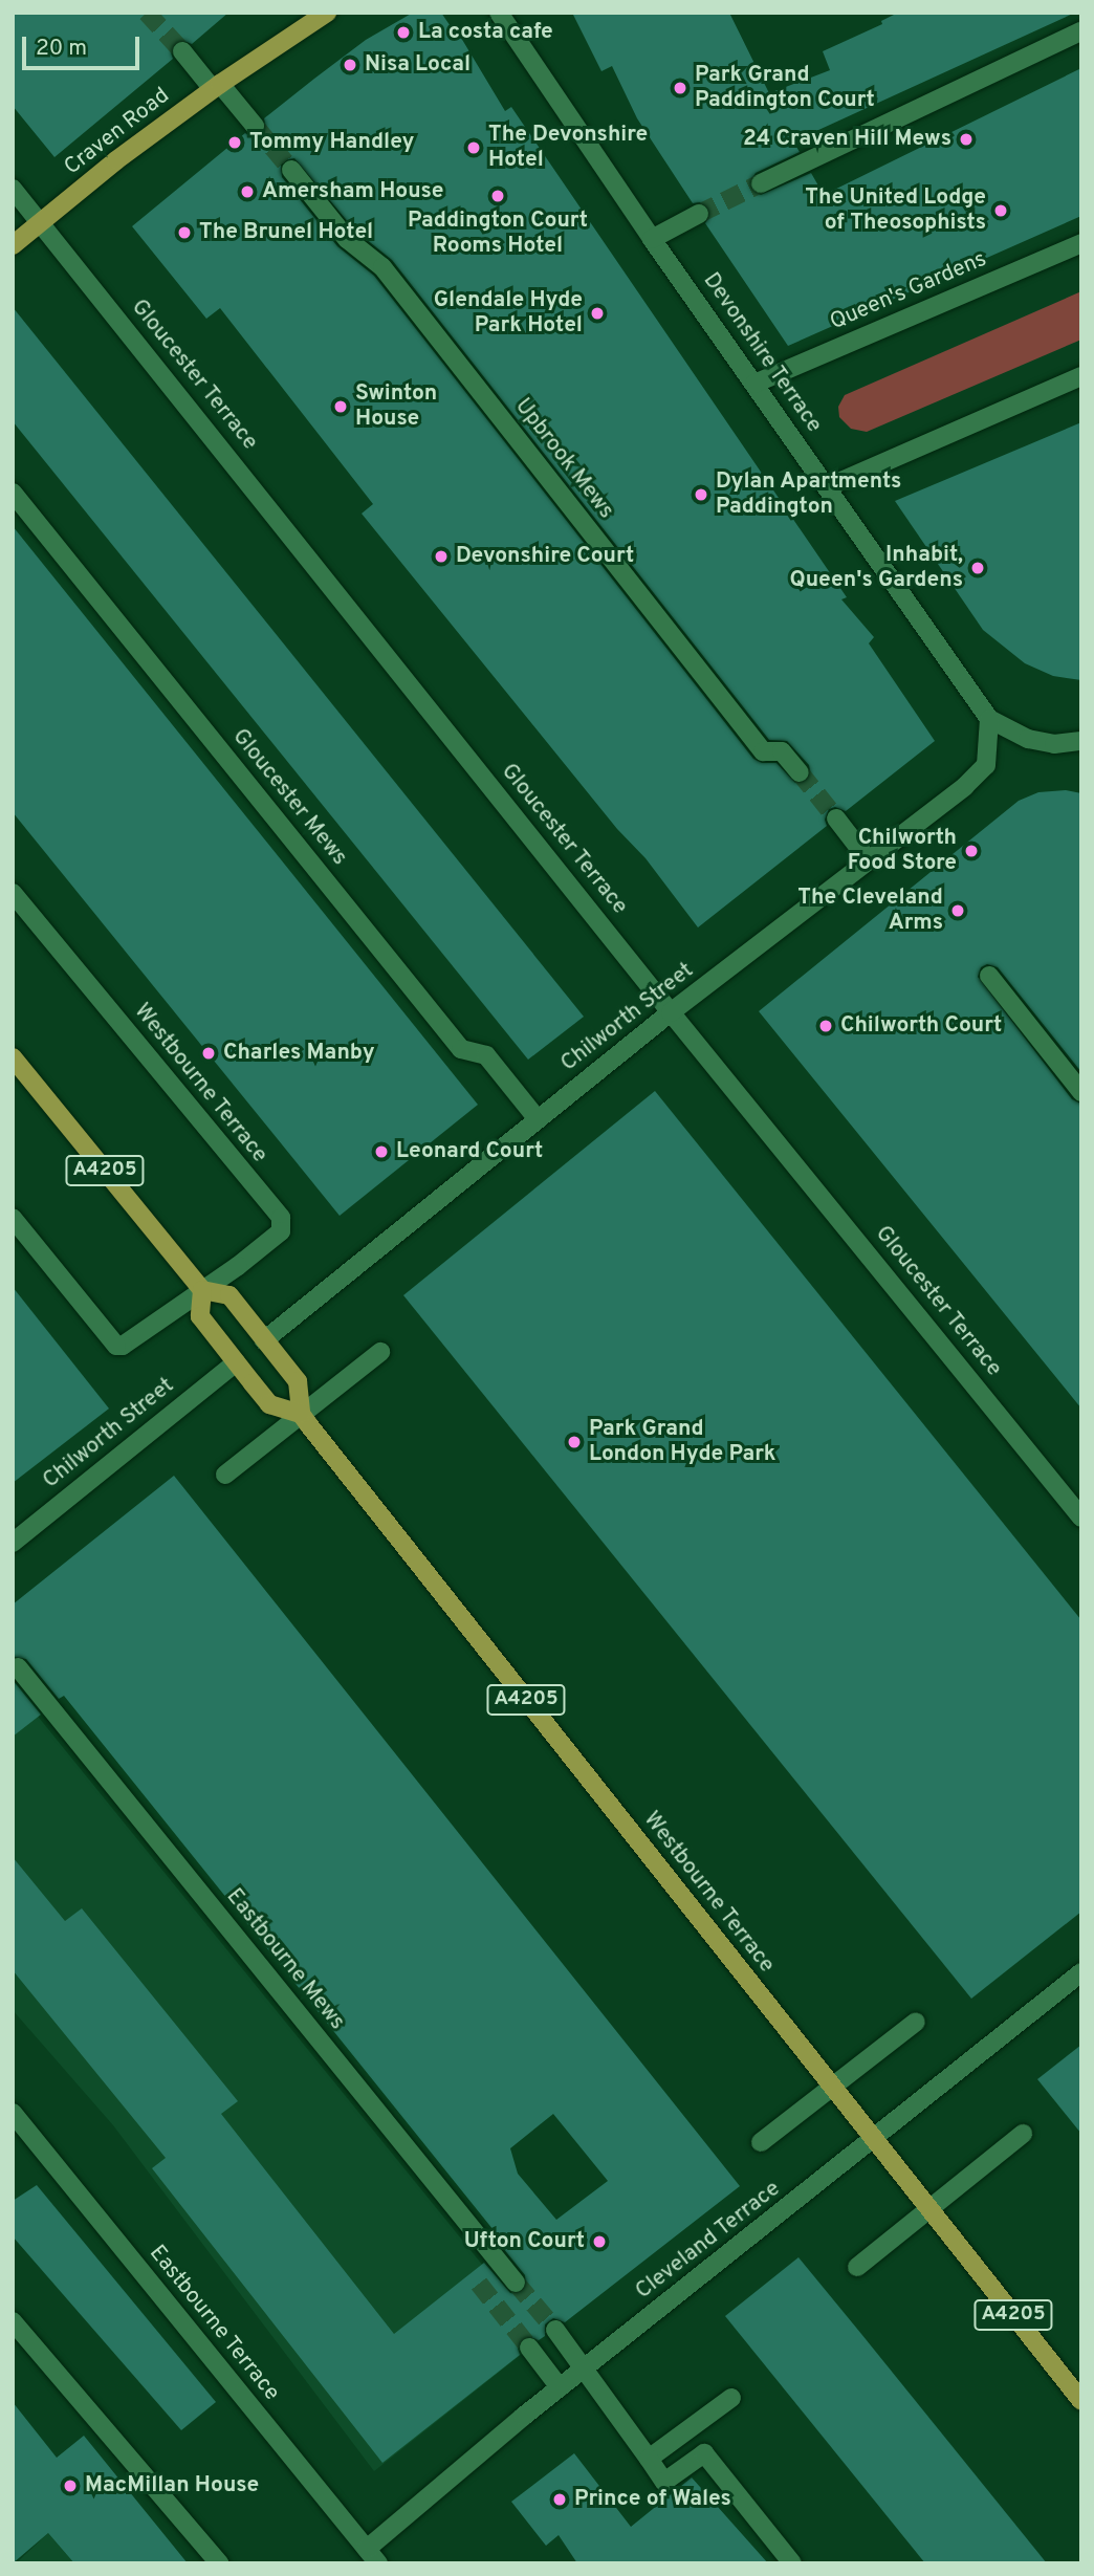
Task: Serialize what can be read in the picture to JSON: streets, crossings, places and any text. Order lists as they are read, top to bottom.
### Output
{
  "streets": {
    "main road": ["Craven Road", "Westbourne Terrace", "A4205"],
    "street": [
      "Queen's Gardens",
      "Devonshire Terrace",
      "Gloucester Terrace",
      "Upbrook Mews",
      "Gloucester Mews",
      "Chilworth Street",
      "Eastbourne Mews",
      "Cleveland Terrace",
      "Eastbourne Terrace"
    ]
  },
  "crossings": [
    ["Craven Road", "Gloucester Terrace"],
    ["Queen's Gardens", "Devonshire Terrace"],
    ["Devonshire Terrace", "Chilworth Street"],
    ["Gloucester Terrace", "Chilworth Street"],
    ["Gloucester Mews", "Chilworth Street"],
    ["Chilworth Street", "Westbourne Terrace"],
    ["Westbourne Terrace", "A4205"],
    ["Westbourne Terrace", "Cleveland Terrace"],
    ["Cleveland Terrace", "Eastbourne Terrace"]
  ],
  "places": [
    "La costa cafe",
    "Nisa Local",
    "Park Grand Paddington Court",
    "24 Craven Hill Mews",
    "Tommy Handley",
    "The Devonshire Hotel",
    "Amersham House",
    "Paddington Court Rooms Hotel",
    "The United Lodge of Theosophists",
    "The Brunel Hotel",
    "Glendale Hyde Park Hotel",
    "Swinton House",
    "Dylan Apartments Paddington",
    "Devonshire Court",
    "Inhabit, Queen's Gardens",
    "Chilworth Food Store",
    "The Cleveland Arms",
    "Chilworth Court",
    "Charles Manby",
    "Leonard Court",
    "Park Grand London Hyde Park",
    "Ufton Court",
    "MacMillan House",
    "Prince of Wales"
  ],
  "scale_bar": "20 m"
}
